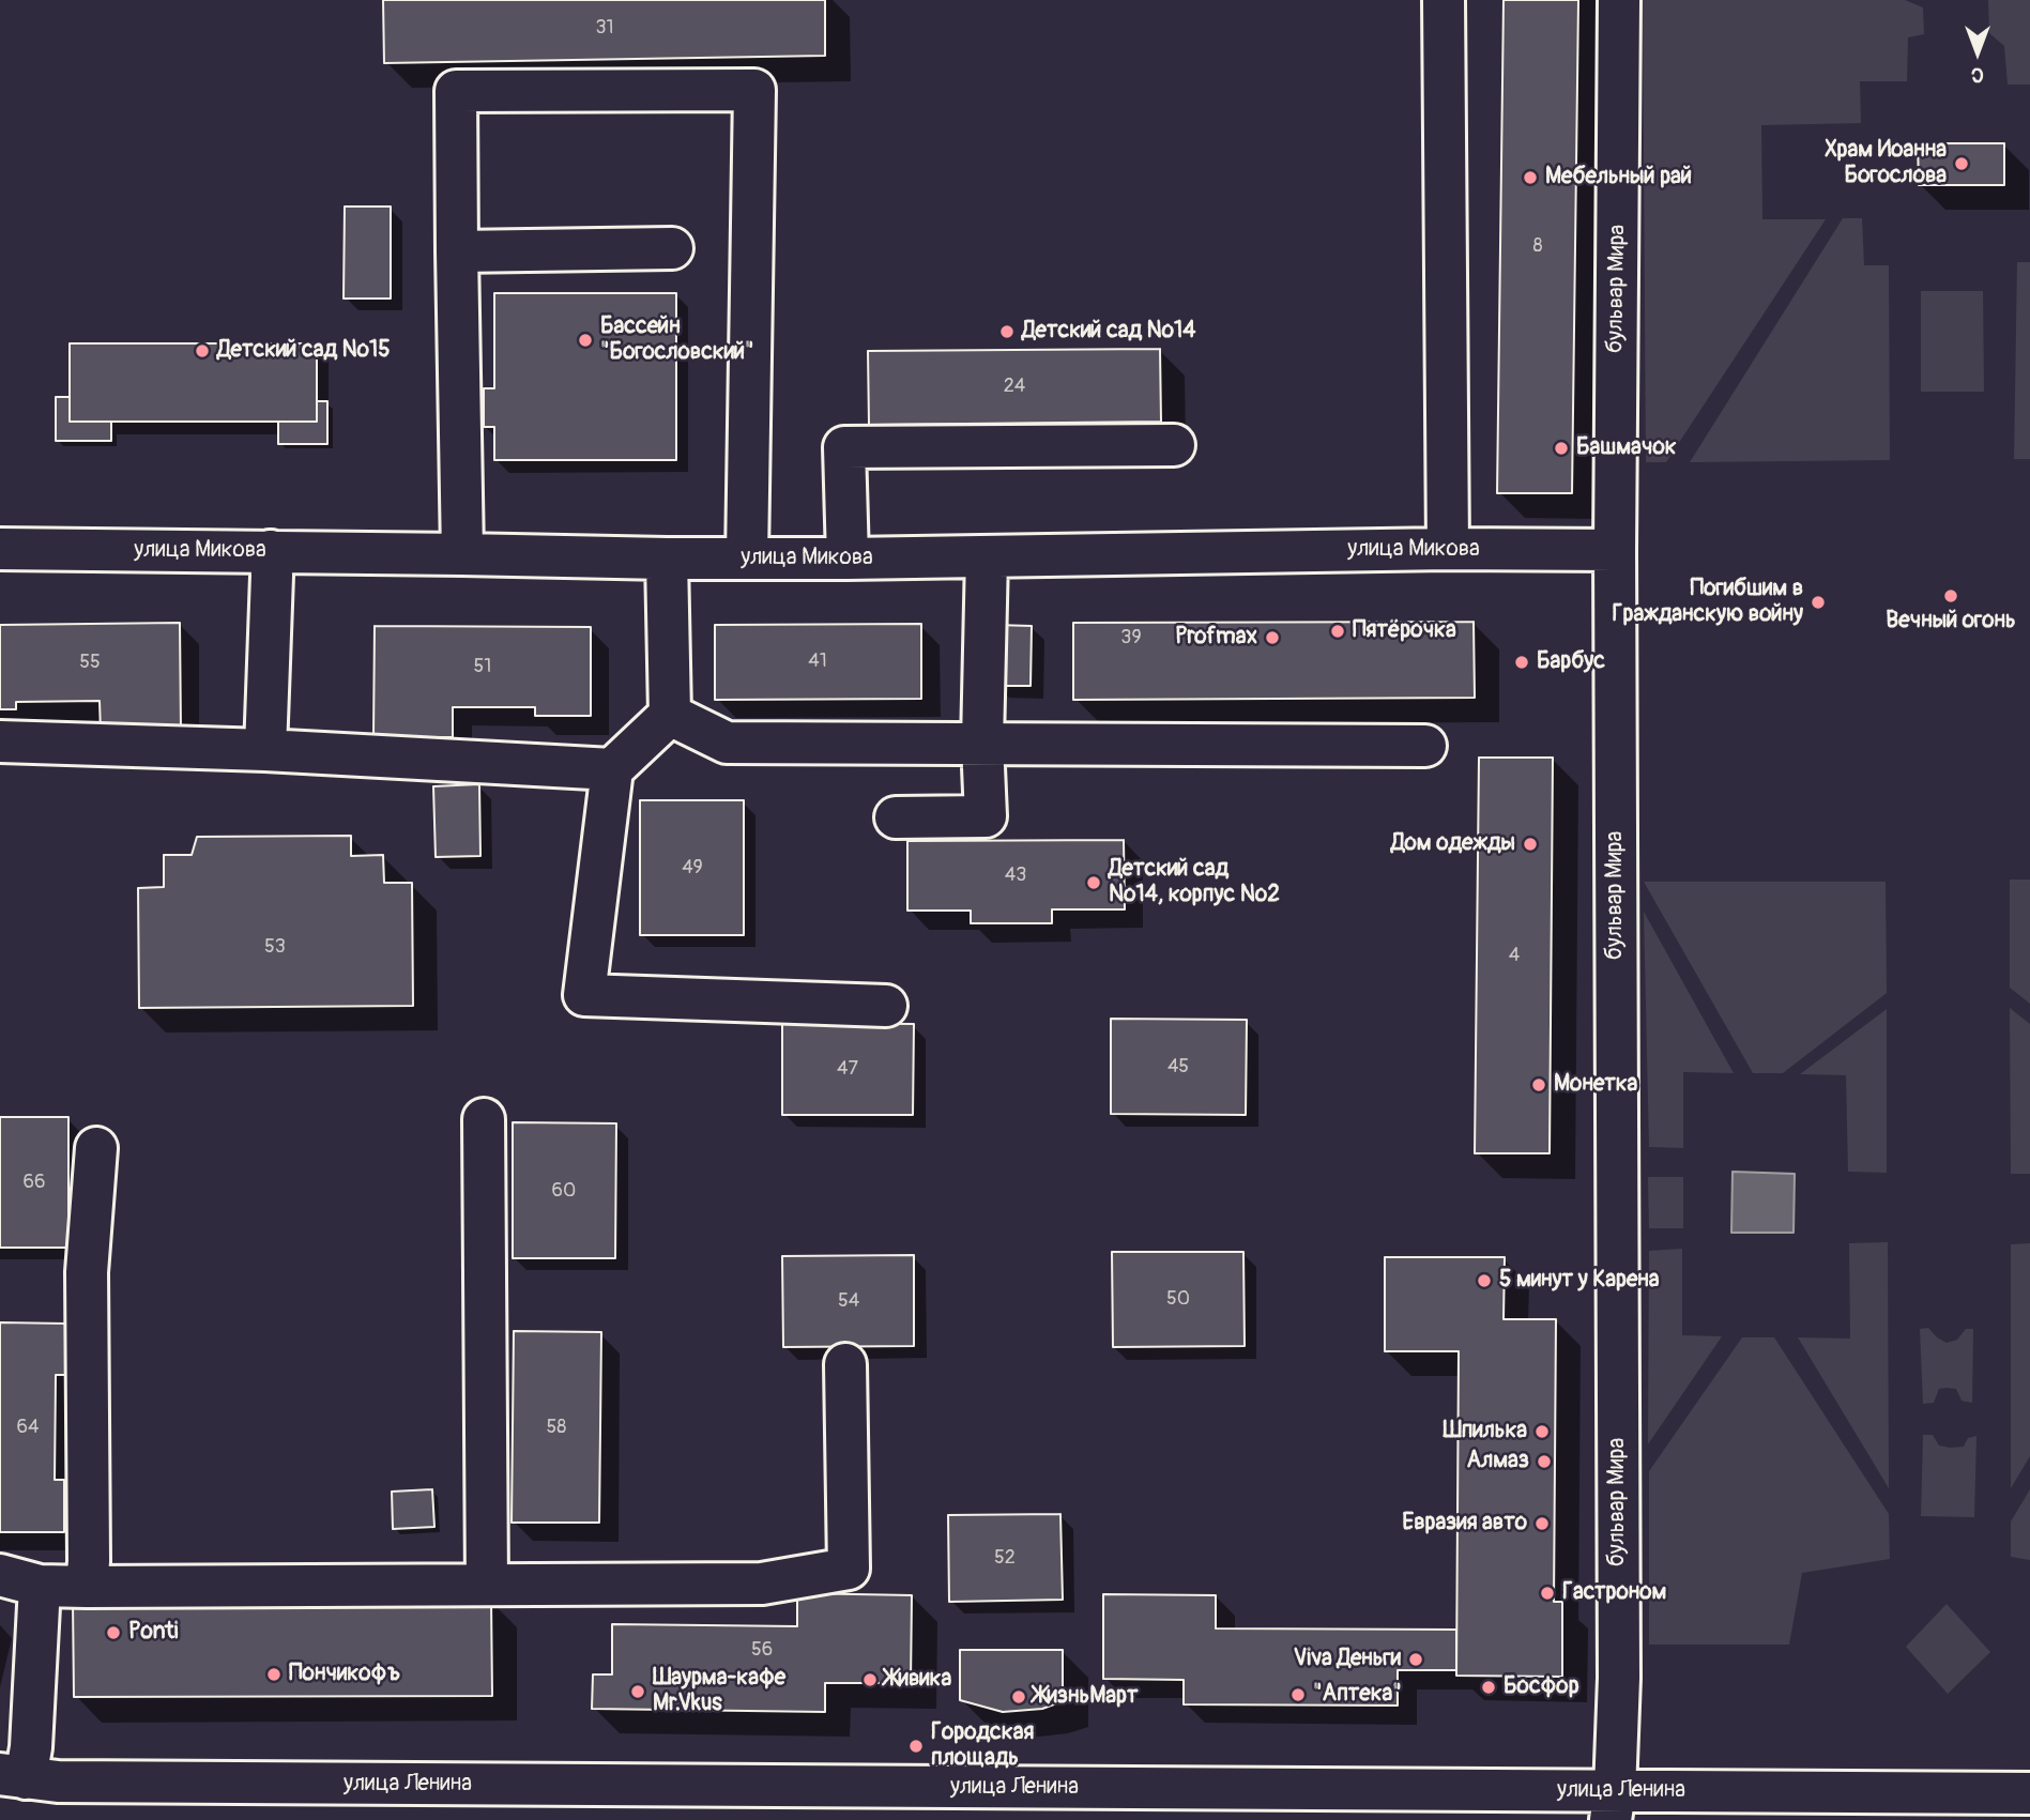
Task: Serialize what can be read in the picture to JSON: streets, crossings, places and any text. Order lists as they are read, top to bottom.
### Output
{
  "streets": {
    "street": ["бульвар Мира", "улица Микова", "улица Ленина"]
  },
  "crossings": [
    ["бульвар Мира", "улица Микова"],
    ["бульвар Мира", "улица Ленина"]
  ],
  "places": [
    "Храм Иоанна Богослова",
    "Мебельный рай",
    "Детский сад №14",
    "Бассейн \"Богословский\"",
    "Детский сад №15",
    "Башмачок",
    "Вечный огонь",
    "Погибшим в Гражданскую войну",
    "Пятёрочка",
    "Profmax",
    "Барбус",
    "Дом одежды",
    "Детский сад №14, корпус №2",
    "Монетка",
    "5 минут у Карена",
    "Шпилька",
    "Алмаз",
    "Евразия авто",
    "Гастроном",
    "Ponti",
    "Viva Деньги",
    "Пончикофъ",
    "Живика",
    "Босфор",
    "Шаурма-кафе Mr.Vkus",
    "\"Аптека\"",
    "ЖизньМарт",
    "Городская площадь"
  ],
  "house_numbers": [
    "31",
    "8",
    "24",
    "39",
    "41",
    "55",
    "51",
    "49",
    "43",
    "53",
    "4",
    "45",
    "47",
    "66",
    "60",
    "50",
    "54",
    "64",
    "58",
    "52",
    "56"
  ],
  "north": "bottom"
}
